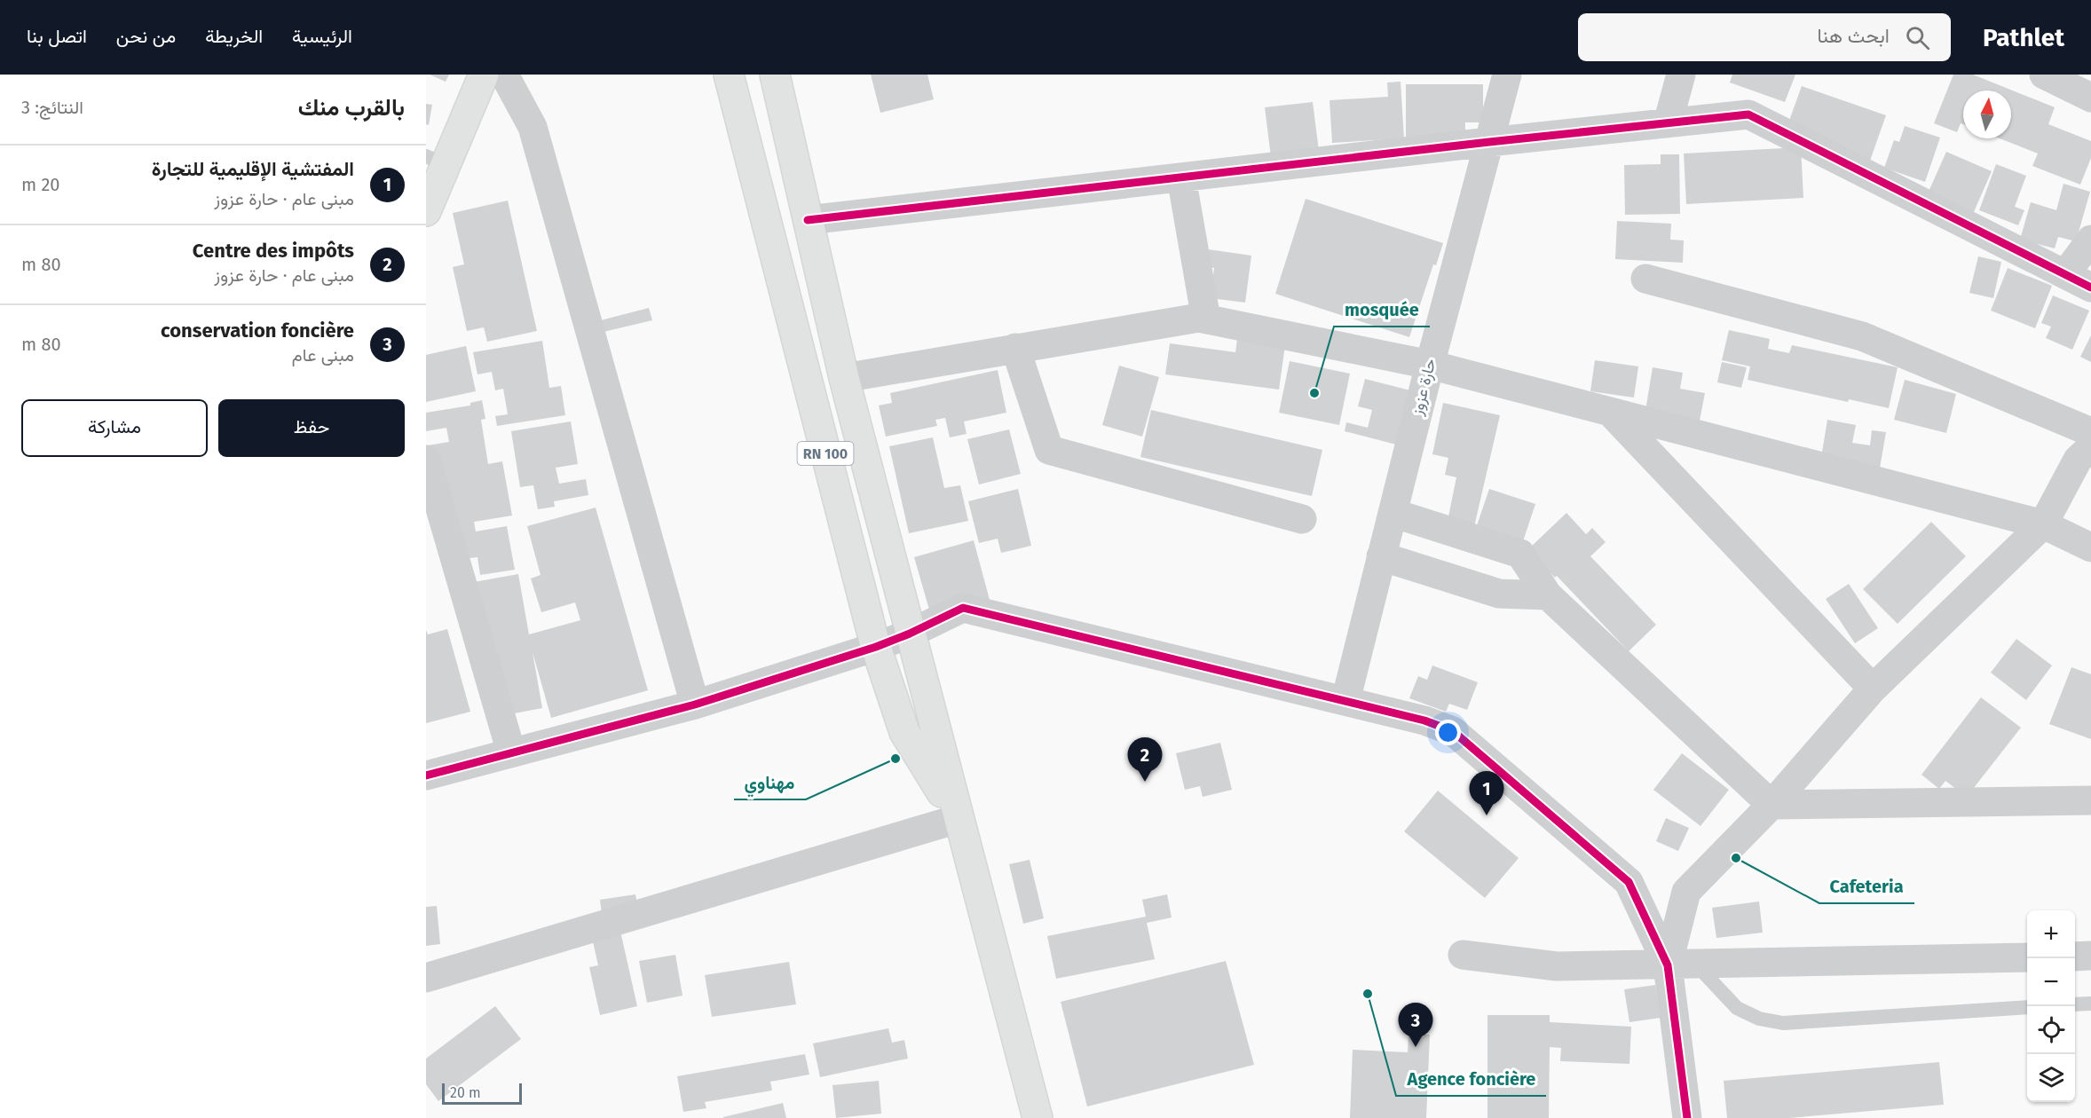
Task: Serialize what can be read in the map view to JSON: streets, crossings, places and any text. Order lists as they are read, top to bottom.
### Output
{
  "streets": {
    "main road": ["RN 100"],
    "street": ["حارة عزوز"]
  },
  "places": [
    "mosquée",
    "مهناوي",
    "Cafeteria",
    "Agence foncière"
  ],
  "scale_bar": "20 m",
  "north": "top",
  "page": {
    "header": "Pathlet",
    "search": "ابحث هنا",
    "nav": [
      "الرئيسية",
      "الخريطة",
      "من نحن",
      "اتصل بنا"
    ],
    "heading": ["بالقرب منك", "النتائج: 3"],
    "list": [
      {
        "mark": "1",
        "name": "المفتشية الإقليمية للتجارة",
        "note": "مبنى عام · حارة عزوز",
        "value": "20 m"
      },
      {
        "mark": "2",
        "name": "Centre des impôts",
        "note": "مبنى عام · حارة عزوز",
        "value": "80 m"
      },
      {
        "mark": "3",
        "name": "conservation foncière",
        "note": "مبنى عام",
        "value": "80 m"
      }
    ],
    "buttons": ["حفظ", "مشاركة"],
    "pins": ["2", "1", "3"],
    "map_buttons": ["+", "−"],
    "scale": "20 m"
  }
}
